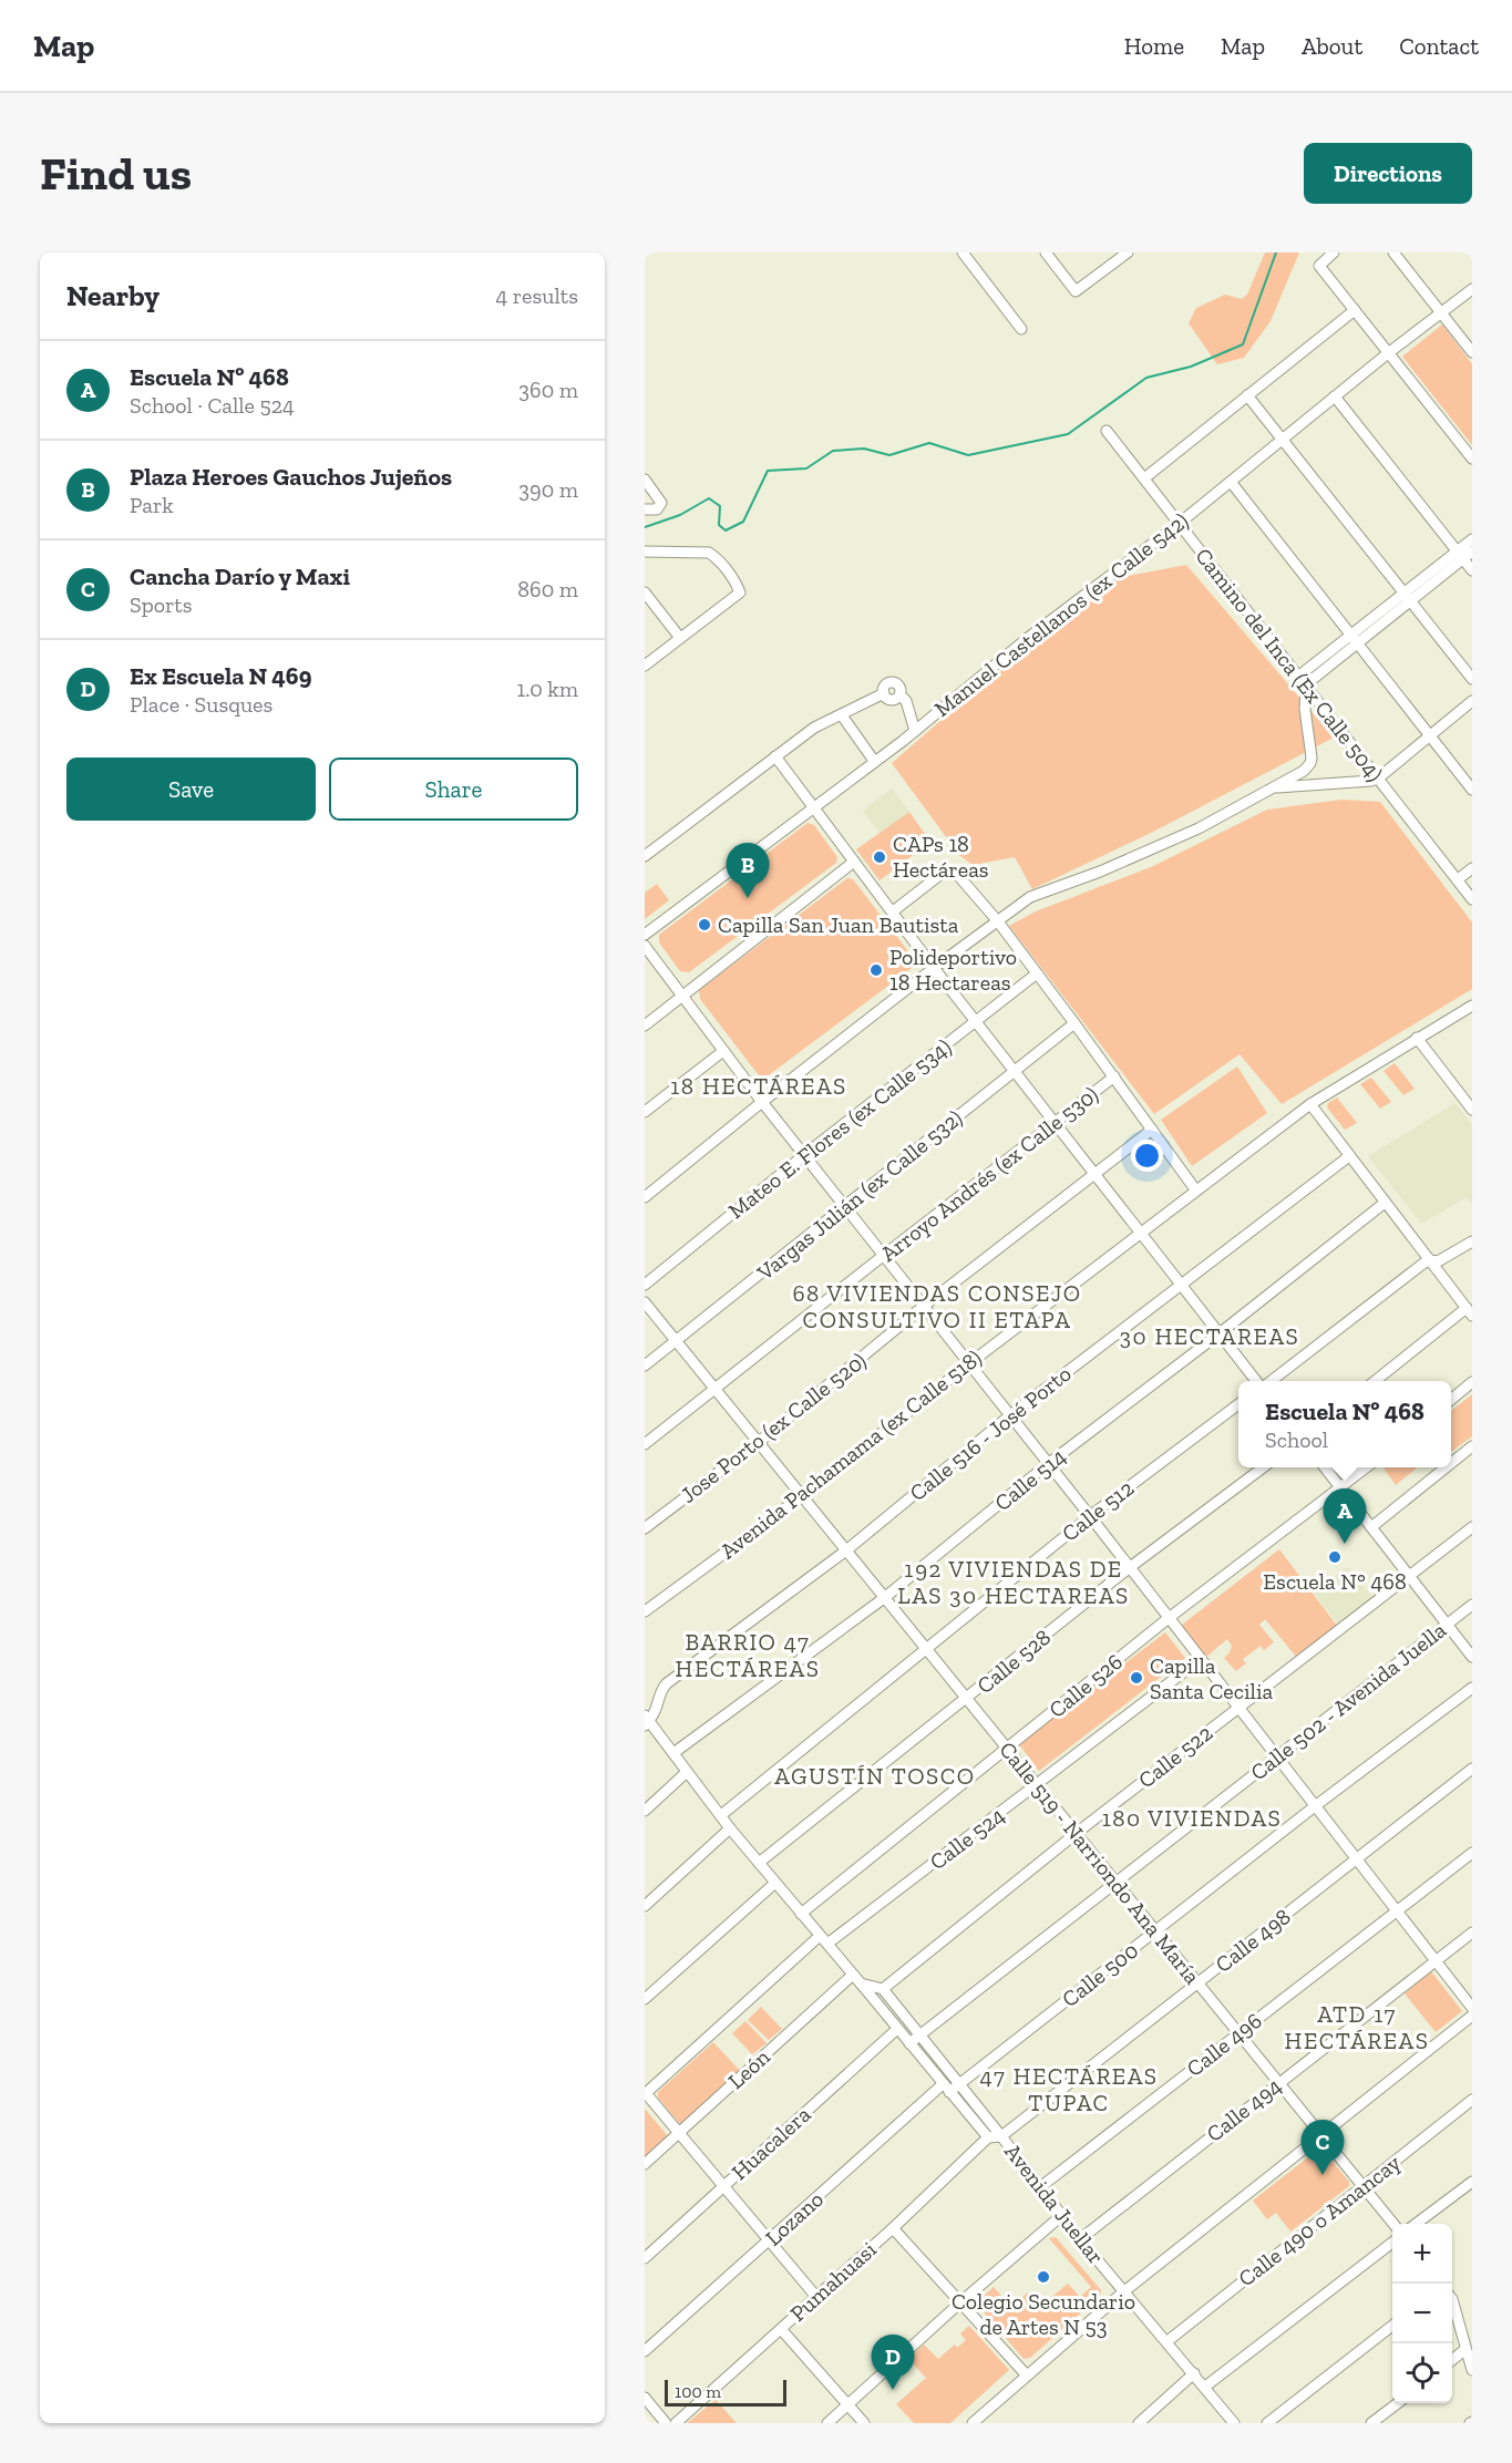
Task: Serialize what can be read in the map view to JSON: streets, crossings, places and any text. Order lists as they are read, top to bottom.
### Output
{
  "streets": {
    "street": [
      "Manuel Castellanos (ex Calle 542)",
      "Camino del Inca (Ex Calle 504)",
      "Mateo E. Flores (ex Calle 534)",
      "Arroyo Andrés (ex Calle 530)",
      "Vargas Julián (ex Calle 532)",
      "Jose Porto (ex Calle 520)",
      "Calle 516 - José Porto",
      "Avenida Pachamama (ex Calle 518)",
      "Calle 514",
      "Calle 512",
      "Calle 528",
      "Calle 526",
      "Calle 502 - Avenida Juella",
      "Calle 522",
      "Calle 524",
      "Calle 519 - Narriondo Ana María",
      "Calle 498",
      "Calle 500",
      "Calle 496",
      "León",
      "Calle 494",
      "Huacalera",
      "Avenida Juellar",
      "Lozano",
      "Calle 490 o Amancay",
      "Pumahuasi"
    ]
  },
  "crossings": [
    ["Manuel Castellanos (ex Calle 542)", "Camino del Inca (Ex Calle 504)"],
    ["Arroyo Andrés (ex Calle 530)", "Calle 519 - Narriondo Ana María"],
    ["Vargas Julián (ex Calle 532)", "Calle 519 - Narriondo Ana María"],
    ["Jose Porto (ex Calle 520)", "Calle 519 - Narriondo Ana María"],
    ["Calle 516 - José Porto", "Calle 519 - Narriondo Ana María"],
    ["Avenida Pachamama (ex Calle 518)", "Calle 519 - Narriondo Ana María"],
    ["Calle 514", "Calle 519 - Narriondo Ana María"],
    ["Calle 512", "Calle 519 - Narriondo Ana María"],
    ["Calle 528", "Calle 519 - Narriondo Ana María"],
    ["Calle 526", "Calle 519 - Narriondo Ana María"],
    ["Calle 502 - Avenida Juella", "Calle 519 - Narriondo Ana María"],
    ["Calle 502 - Avenida Juella", "Avenida Juellar"],
    ["Calle 522", "Calle 519 - Narriondo Ana María"],
    ["Calle 522", "Avenida Juellar"],
    ["Calle 524", "Calle 519 - Narriondo Ana María"],
    ["Calle 519 - Narriondo Ana María", "Calle 498"],
    ["Calle 519 - Narriondo Ana María", "Calle 500"],
    ["Calle 519 - Narriondo Ana María", "Calle 496"],
    ["Calle 519 - Narriondo Ana María", "Calle 494"],
    ["Calle 519 - Narriondo Ana María", "Calle 490 o Amancay"],
    ["Calle 498", "Avenida Juellar"],
    ["Calle 500", "Avenida Juellar"],
    ["Calle 500", "Lozano"],
    ["Calle 496", "Avenida Juellar"],
    ["Calle 494", "Avenida Juellar"],
    ["Avenida Juellar", "Calle 490 o Amancay"]
  ],
  "districts": [
    "18 HECTÁREAS",
    "68 VIVIENDAS CONSEJO CONSULTIVO II ETAPA",
    "30 HECTAREAS",
    "192 VIVIENDAS DE LAS 30 HECTAREAS",
    "BARRIO 47 HECTÁREAS",
    "AGUSTÍN TOSCO",
    "180 VIVIENDAS",
    "ATD 17 HECTÁREAS",
    "47 HECTÁREAS TUPAC"
  ],
  "places": [
    "CAPs 18 Hectáreas",
    "Capilla San Juan Bautista",
    "Polideportivo 18 Hectareas",
    "Escuela N° 468",
    "Capilla Santa Cecilia",
    "Colegio Secundario de Artes N 53"
  ],
  "scale_bar": "100 m",
  "page": {
    "header": "Map",
    "nav": [
      "Home",
      "Map",
      "About",
      "Contact"
    ],
    "buttons": [
      "Directions",
      ["Save", "Share"]
    ],
    "title": "Find us",
    "heading": ["Nearby", "4 results"],
    "list": [
      {
        "mark": "A",
        "name": "Escuela Nº 468",
        "note": "School · Calle 524",
        "value": "360 m"
      },
      {
        "mark": "B",
        "name": "Plaza Heroes Gauchos Jujeños",
        "note": "Park",
        "value": "390 m"
      },
      {
        "mark": "C",
        "name": "Cancha Darío y Maxi",
        "note": "Sports",
        "value": "860 m"
      },
      {
        "mark": "D",
        "name": "Ex Escuela N 469",
        "note": "Place · Susques",
        "value": "1.0 km"
      }
    ],
    "pins": [
      "B",
      "A",
      "C",
      "D"
    ],
    "popup": ["Escuela Nº 468", "School"],
    "map_buttons": ["+", "−"],
    "scale": "100 m"
  }
}
